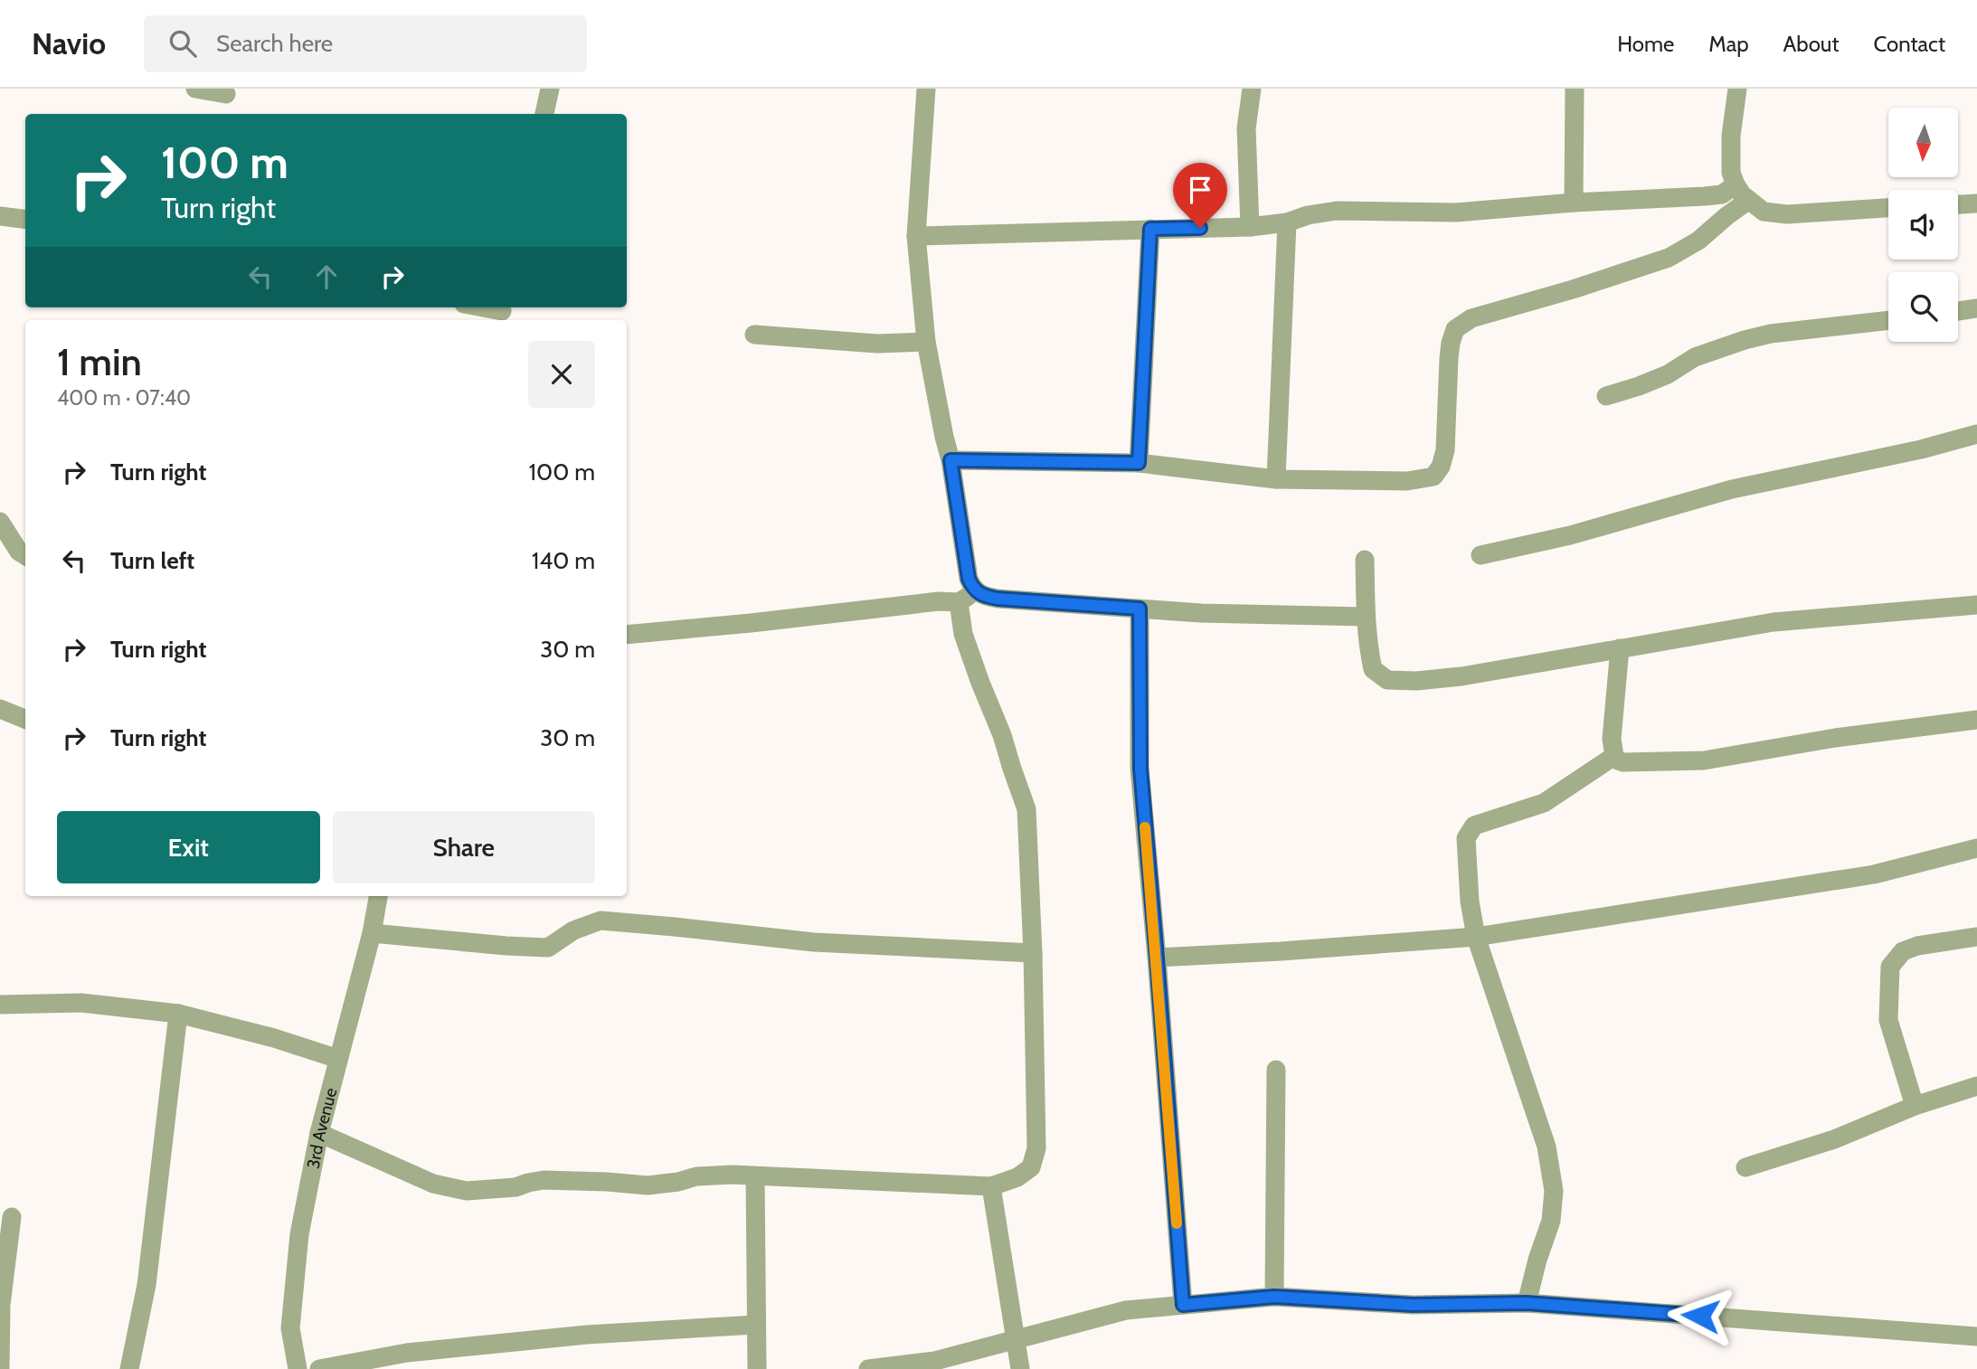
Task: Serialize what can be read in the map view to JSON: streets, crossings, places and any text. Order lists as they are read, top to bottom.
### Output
{
  "streets": {
    "street": ["3rd Avenue"]
  },
  "north": "bottom",
  "page": {
    "header": "Navio",
    "search": "Search here",
    "nav": [
      "Home",
      "Map",
      "About",
      "Contact"
    ],
    "turn": ["100 m", "Turn right"],
    "heading": ["1 min", "400 m · 07:40"],
    "list": [
      {
        "name": "Turn right",
        "value": "100 m"
      },
      {
        "name": "Turn left",
        "value": "140 m"
      },
      {
        "name": "Turn right",
        "value": "30 m"
      },
      {
        "name": "Turn right",
        "value": "30 m"
      }
    ],
    "buttons": ["Exit", "Share"]
  }
}
